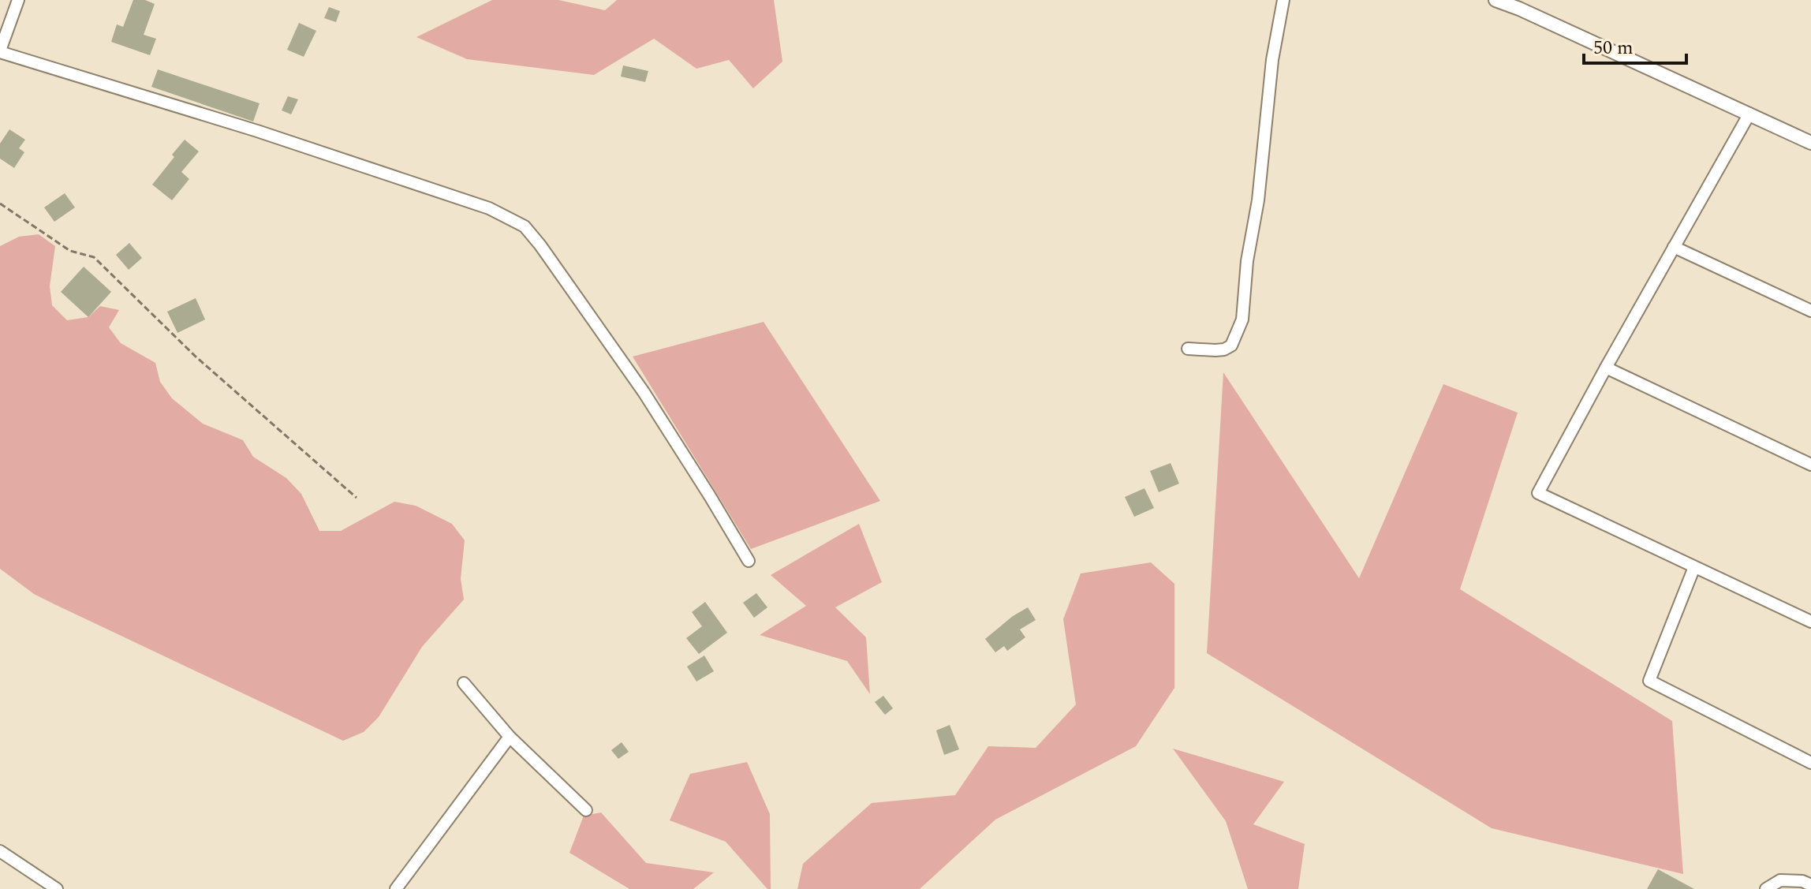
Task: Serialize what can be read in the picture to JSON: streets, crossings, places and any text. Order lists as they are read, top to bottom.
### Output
{
  "scale_bar": "50 m"
}
